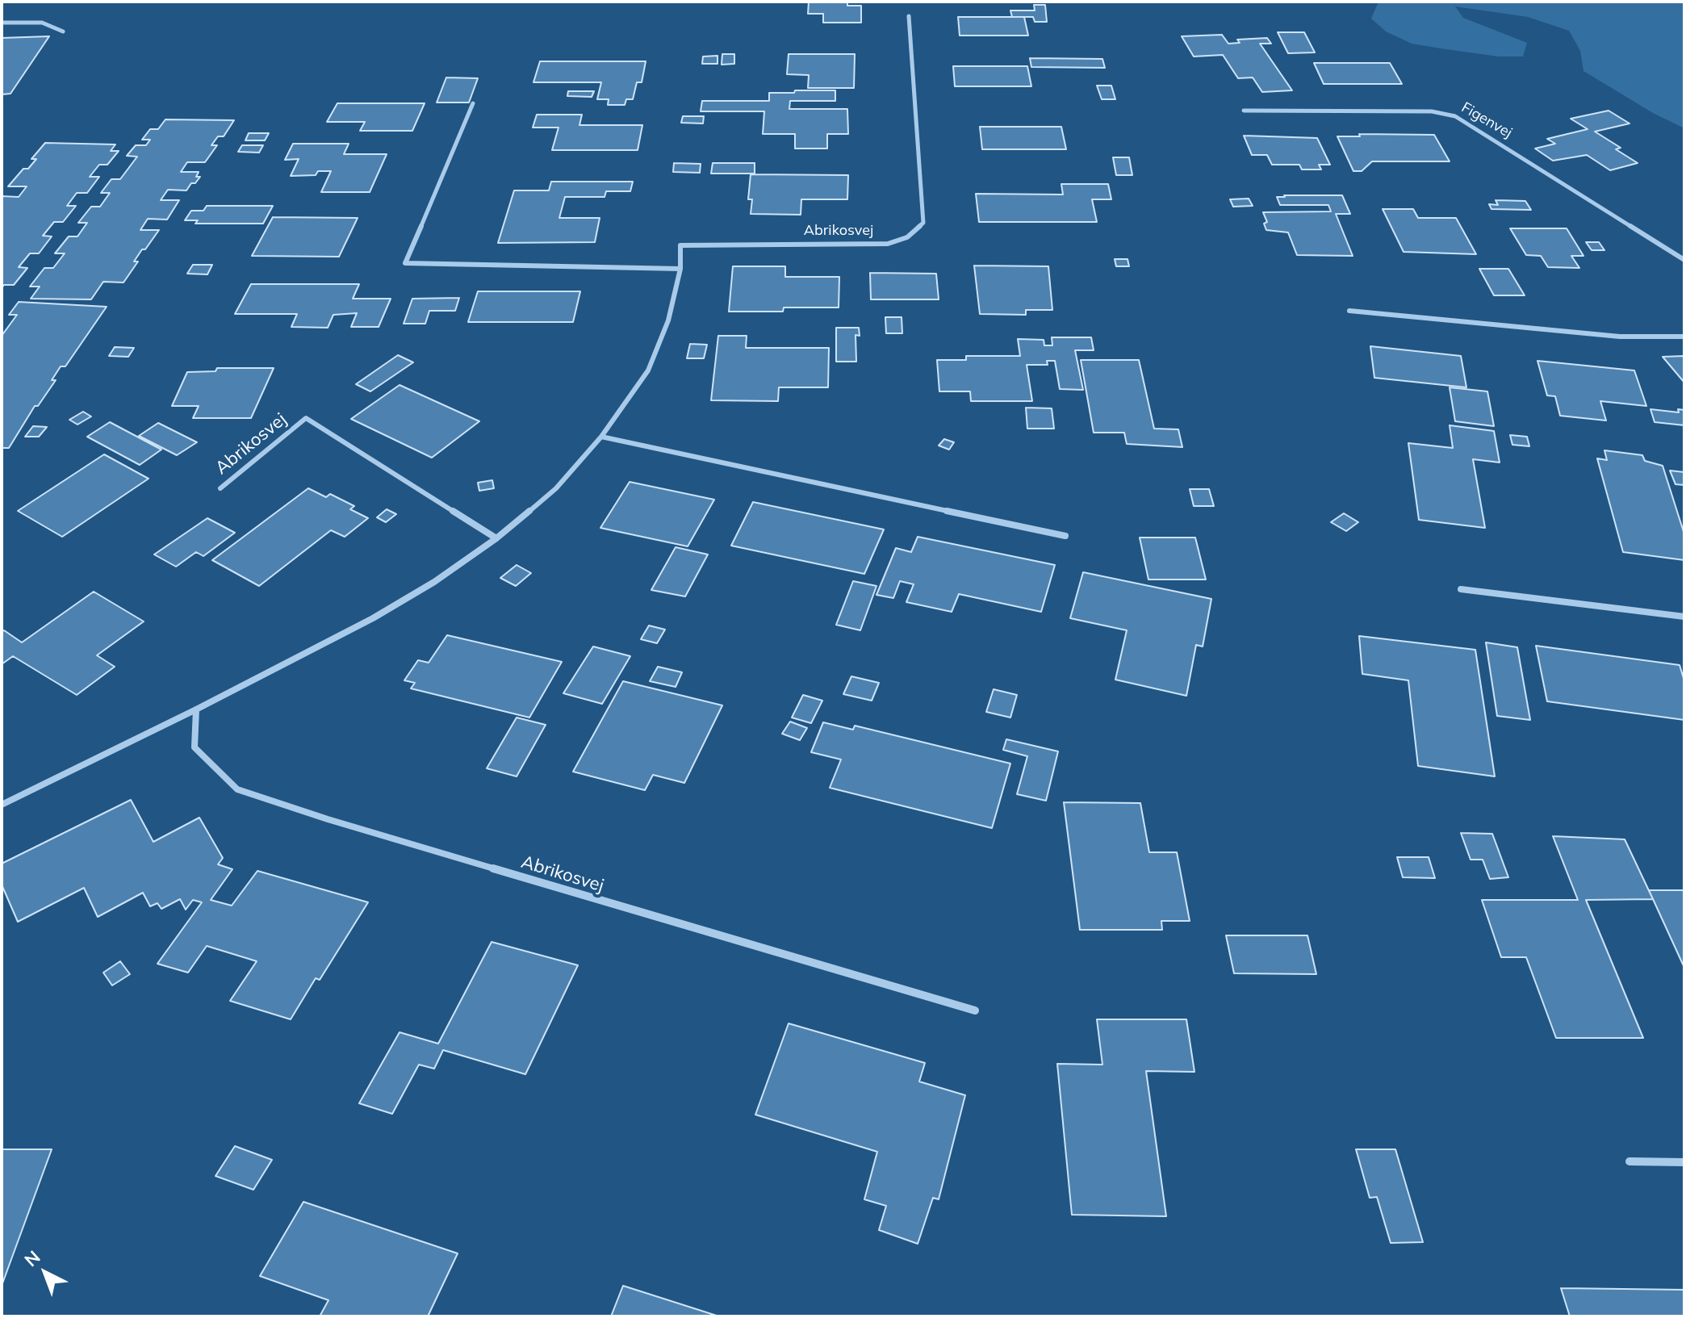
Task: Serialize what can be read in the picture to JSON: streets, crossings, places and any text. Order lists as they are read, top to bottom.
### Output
{
  "streets": {
    "street": ["Figenvej", "Abrikosvej"]
  },
  "north": "top left"
}
